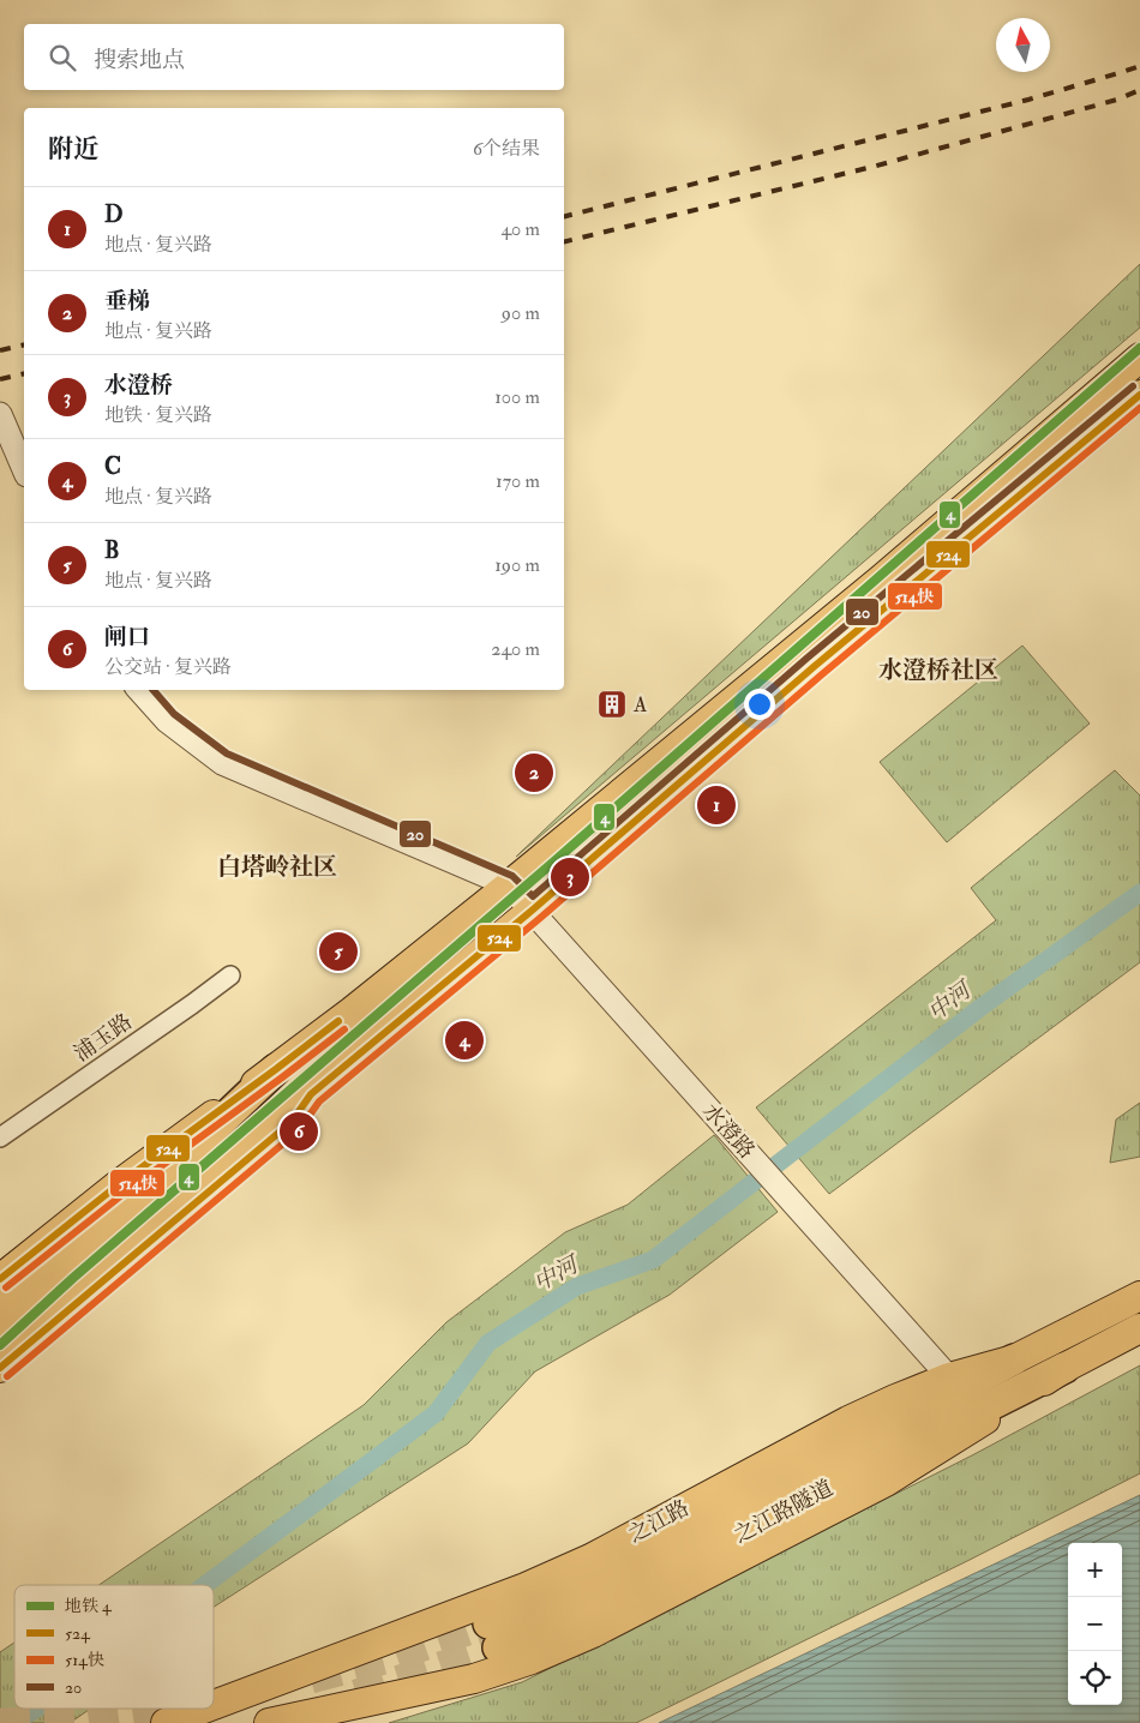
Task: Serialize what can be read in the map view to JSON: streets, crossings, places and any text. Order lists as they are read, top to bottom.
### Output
{
  "streets": {
    "highway": ["之江路隧道"],
    "main road": ["之江路"],
    "street": ["浦玉路", "水澄路"]
  },
  "crossings": [
    ["水澄路", "之江路"],
    ["之江路隧道", "之江路"]
  ],
  "districts": ["水澄桥社区", "白塔岭社区"],
  "water": ["中河"],
  "places": {
    "building": ["A"]
  },
  "lines": [
    "metro line 4",
    "transit line 20",
    "transit line 524",
    "transit line 514快"
  ],
  "legend": [
    "地铁 4",
    "524",
    "514快",
    "20"
  ],
  "north": "top",
  "page": {
    "search": "搜索地点",
    "heading": ["附近", "6个结果"],
    "list": [
      {
        "mark": "1",
        "name": "D",
        "note": "地点 · 复兴路",
        "value": "40 m"
      },
      {
        "mark": "2",
        "name": "垂梯",
        "note": "地点 · 复兴路",
        "value": "90 m"
      },
      {
        "mark": "3",
        "name": "水澄桥",
        "note": "地铁 · 复兴路",
        "value": "100 m"
      },
      {
        "mark": "4",
        "name": "C",
        "note": "地点 · 复兴路",
        "value": "170 m"
      },
      {
        "mark": "5",
        "name": "B",
        "note": "地点 · 复兴路",
        "value": "190 m"
      },
      {
        "mark": "6",
        "name": "闸口",
        "note": "公交站 · 复兴路",
        "value": "240 m"
      }
    ],
    "pins": [
      "2",
      "1",
      "3",
      "5",
      "4",
      "6"
    ],
    "map_buttons": ["+", "−"]
  }
}
